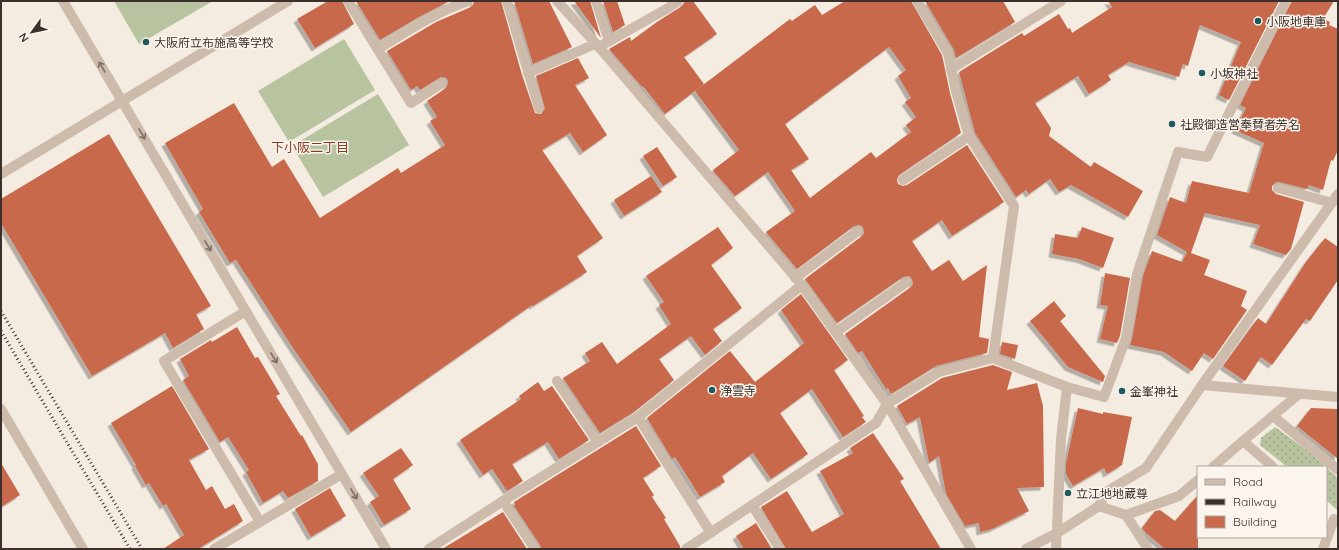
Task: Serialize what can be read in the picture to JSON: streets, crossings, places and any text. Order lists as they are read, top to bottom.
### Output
{
  "districts": ["下小阪二丁目"],
  "places": [
    "小阪地車庫",
    "大阪府立布施高等学校",
    "小坂神社",
    "社殿御造営奉賛者芳名",
    "浄雲寺",
    "金峯神社",
    "立江地地蔵尊"
  ],
  "legend": ["Road", "Railway", "Building"],
  "north": "bottom left"
}
